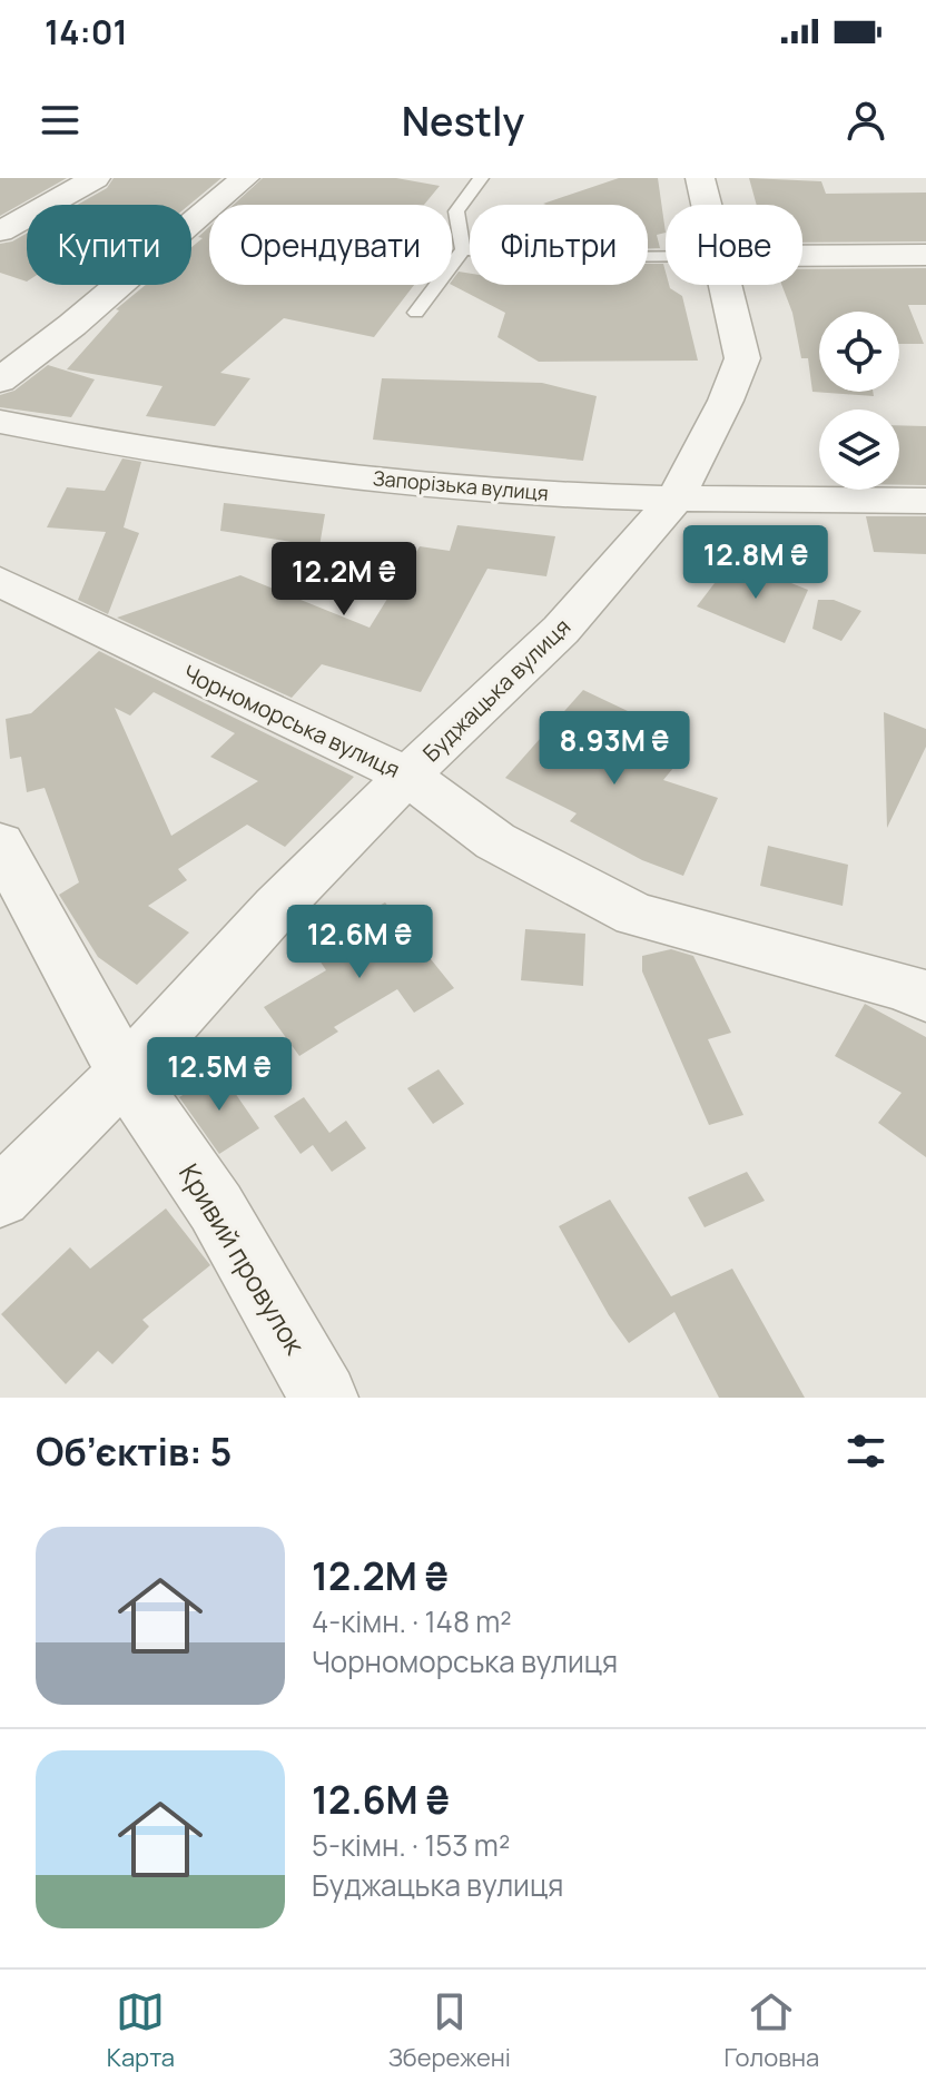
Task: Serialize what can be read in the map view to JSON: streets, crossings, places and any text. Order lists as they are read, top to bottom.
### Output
{
  "streets": {
    "street": [
      "Запорізька вулиця",
      "Буджацька вулиця",
      "Чорноморська вулиця",
      "Кривий провулок"
    ]
  },
  "crossings": [
    ["Запорізька вулиця", "Буджацька вулиця"],
    ["Буджацька вулиця", "Чорноморська вулиця"],
    ["Буджацька вулиця", "Кривий провулок"]
  ],
  "page": {
    "status": "14:01",
    "header": "Nestly",
    "chip": [
      "Купити",
      "Орендувати",
      "Фільтри",
      "Нове"
    ],
    "price": [
      "12.8M ₴",
      "12.2M ₴",
      "8.93M ₴",
      "12.6M ₴",
      "12.5M ₴"
    ],
    "heading": "Об’єктів: 5",
    "list": [
      {
        "name": "12.2M ₴",
        "note": "4-кімн. · 148 m² · Чорноморська вулиця"
      },
      {
        "name": "12.6M ₴",
        "note": "5-кімн. · 153 m² · Буджацька вулиця"
      }
    ],
    "tabs": ["Карта", "Збережені", "Головна"]
  }
}
